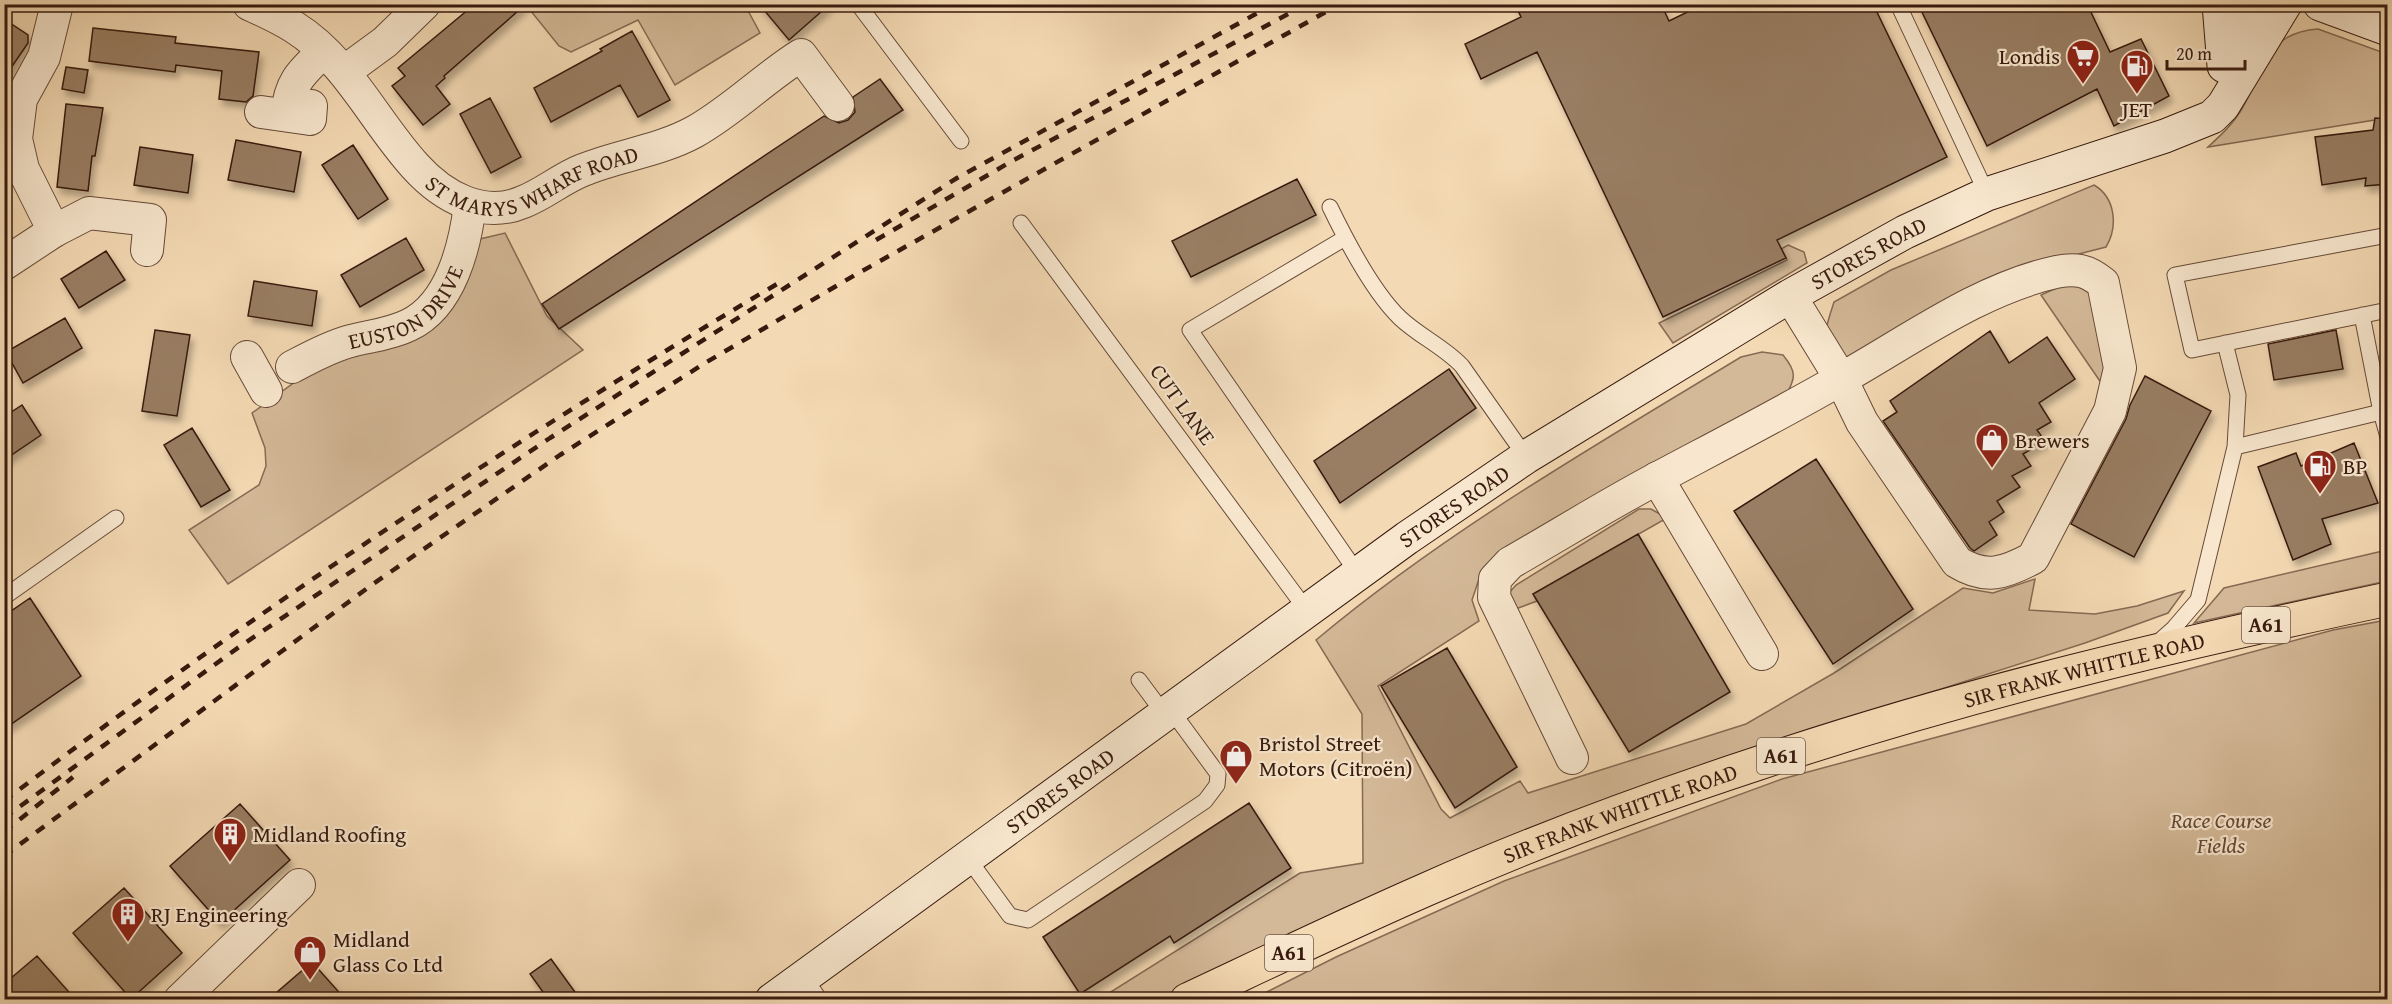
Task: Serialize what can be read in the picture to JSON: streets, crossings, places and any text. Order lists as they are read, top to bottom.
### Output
{
  "streets": {
    "highway": ["A61", "SIR FRANK WHITTLE ROAD"],
    "street": ["ST MARYS WHARF ROAD", "STORES ROAD", "EUSTON DRIVE"],
    "lane": ["CUT LANE"]
  },
  "crossings": [
    ["ST MARYS WHARF ROAD", "EUSTON DRIVE"],
    ["STORES ROAD", "CUT LANE"]
  ],
  "parks": ["Race Course Fields"],
  "places": {
    "supermarket": ["Londis"],
    "fuel station": ["JET", "BP"],
    "shop": ["Brewers", "Bristol Street Motors (Citroën)", "Midland Glass Co Ltd"],
    "building": ["Midland Roofing", "RJ Engineering"]
  },
  "scale_bar": "20 m"
}
